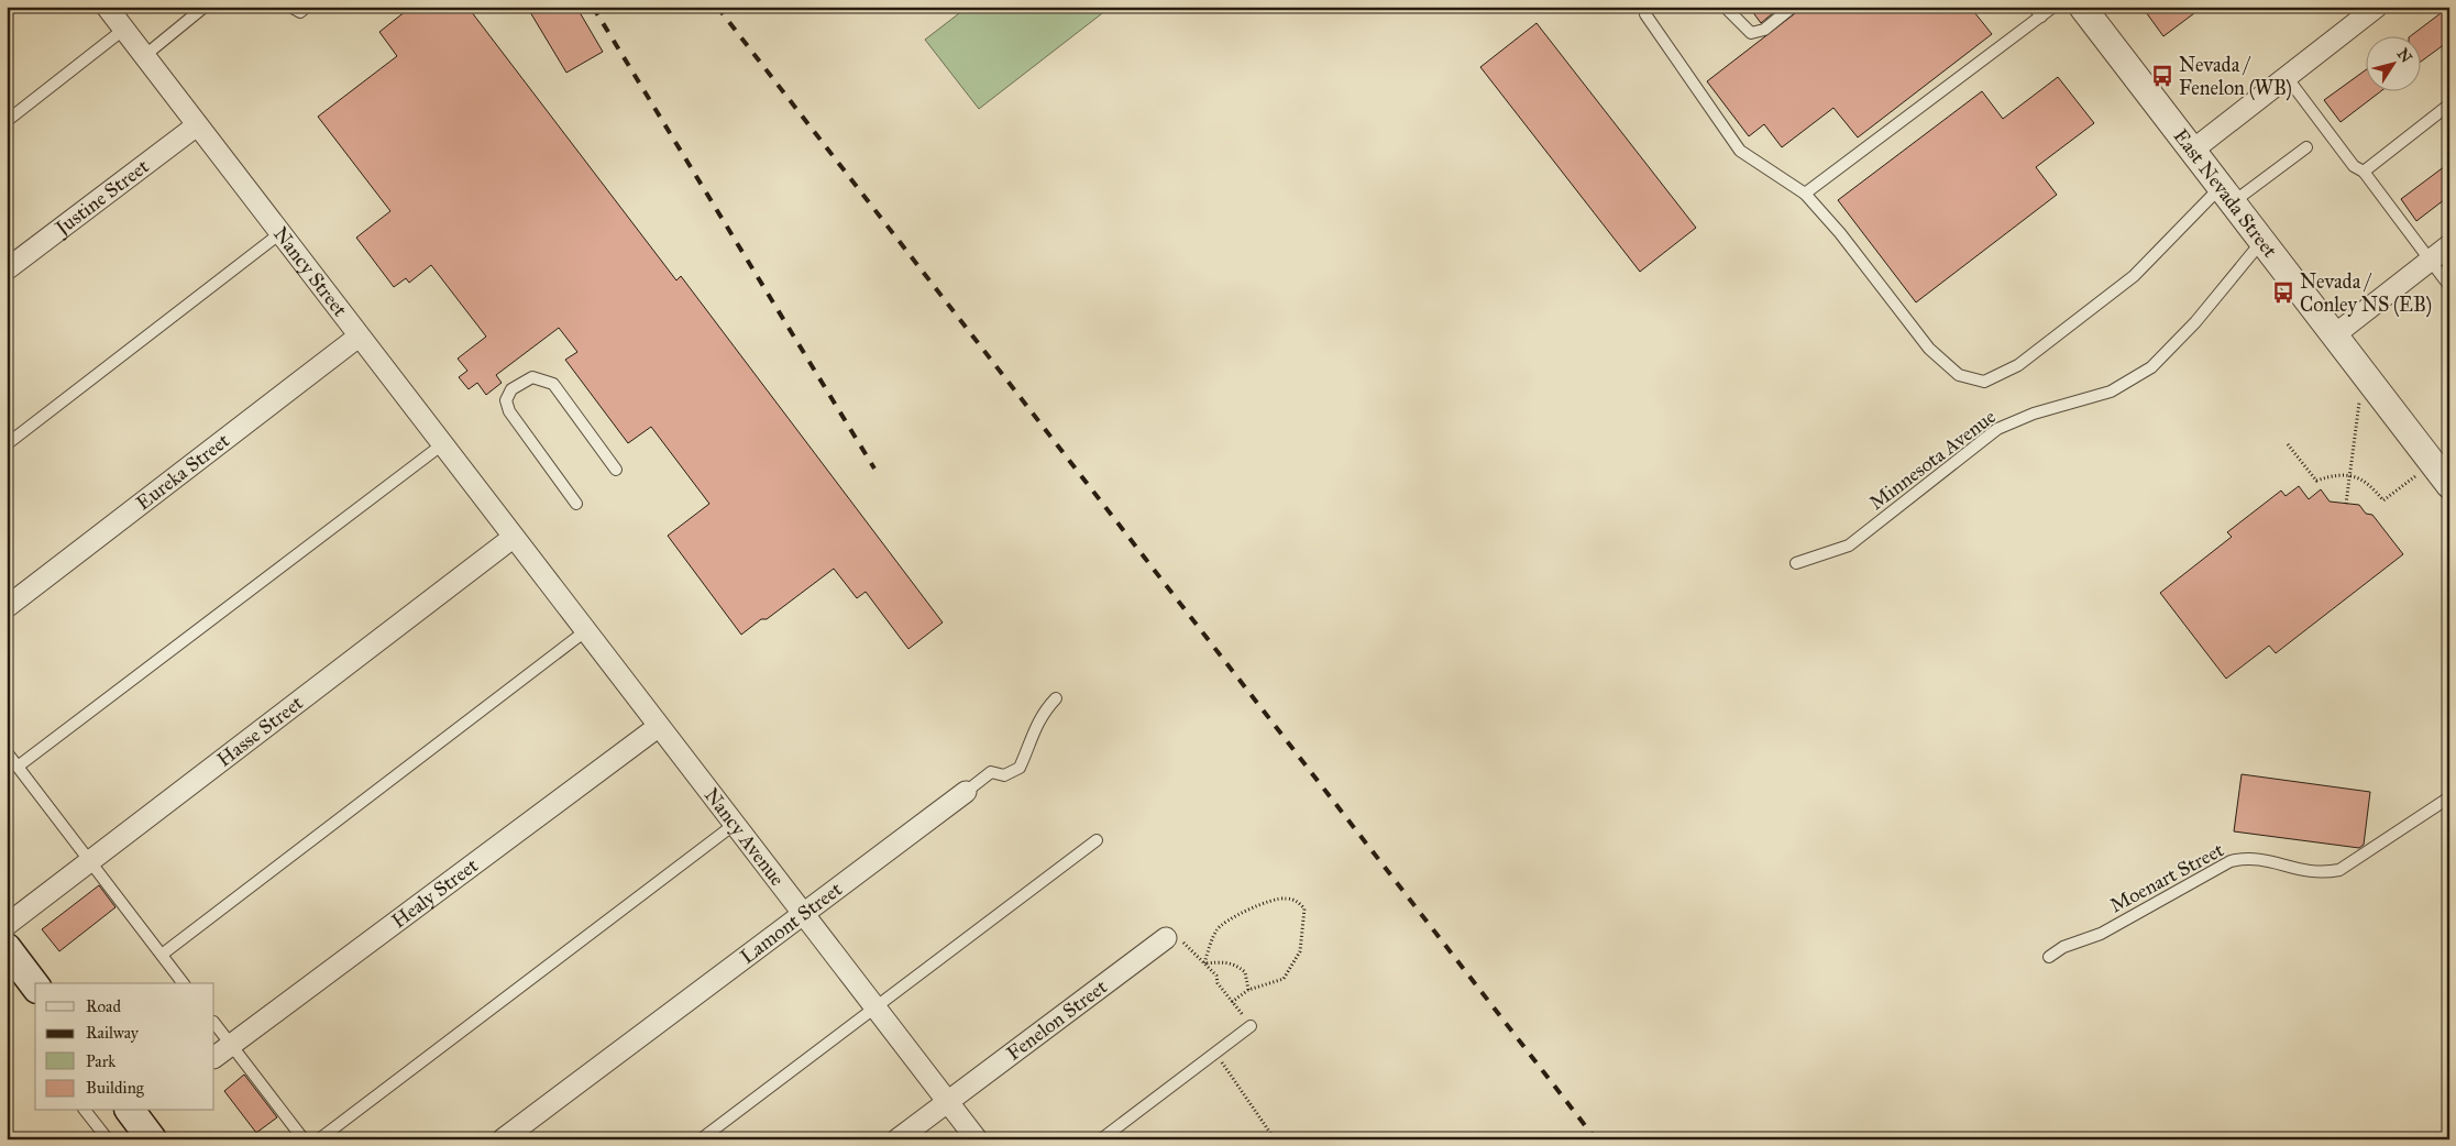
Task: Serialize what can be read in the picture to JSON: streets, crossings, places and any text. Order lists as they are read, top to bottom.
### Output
{
  "streets": {
    "street": [
      "East Nevada Street",
      "Justine Street",
      "Nancy Street",
      "Eureka Street",
      "Hasse Street",
      "Nancy Avenue",
      "Healy Street",
      "Lamont Street",
      "Fenelon Street"
    ],
    "lane": ["Minnesota Avenue", "Moenart Street"]
  },
  "crossings": [
    ["East Nevada Street", "Minnesota Avenue"],
    ["Justine Street", "Nancy Street"],
    ["Nancy Street", "Eureka Street"],
    ["Nancy Street", "Hasse Street"],
    ["Nancy Street", "Nancy Avenue"],
    ["Hasse Street", "Nancy Avenue"],
    ["Nancy Avenue", "Healy Street"],
    ["Nancy Avenue", "Lamont Street"],
    ["Nancy Avenue", "Fenelon Street"]
  ],
  "places": {
    "bus stop": ["Nevada / Fenelon (WB)", "Nevada / Conley NS (EB)"]
  },
  "legend": [
    "Road",
    "Railway",
    "Park",
    "Building"
  ],
  "north": "top right"
}
